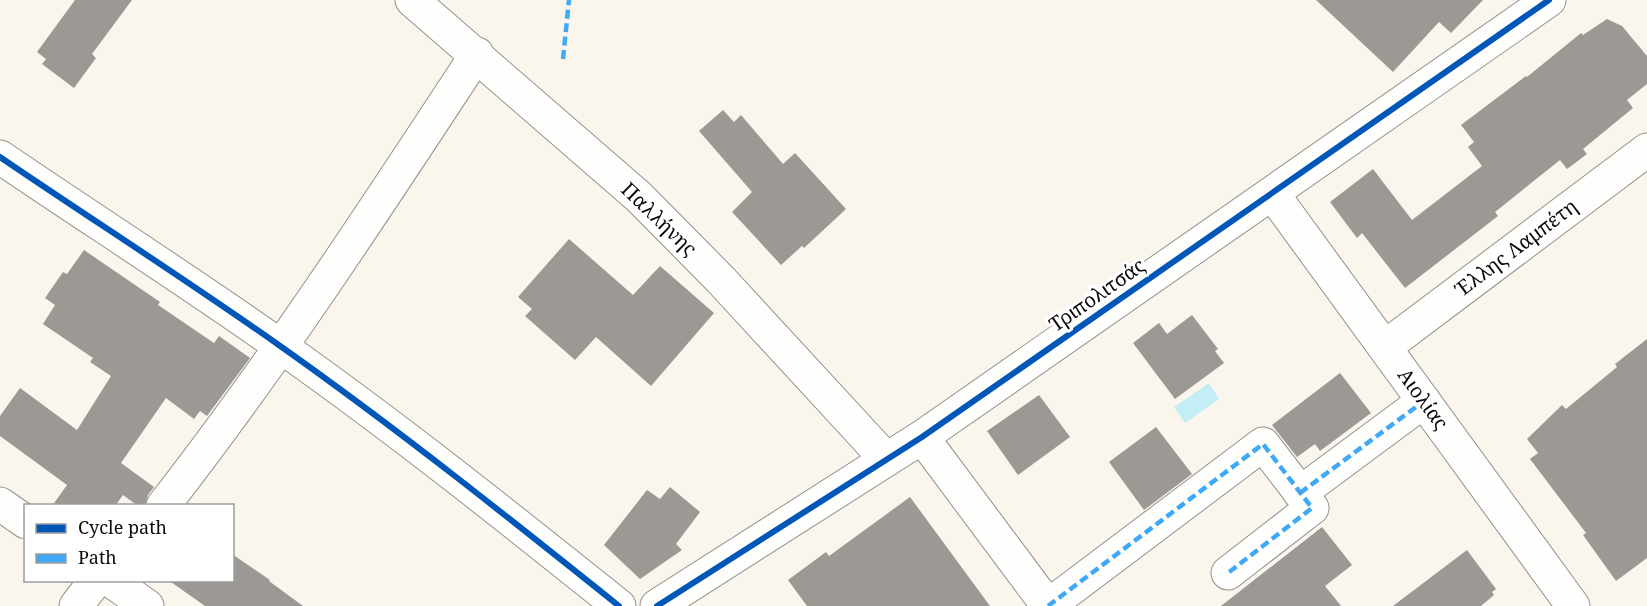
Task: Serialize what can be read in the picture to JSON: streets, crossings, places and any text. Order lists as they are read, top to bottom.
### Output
{
  "streets": {
    "street": [
      "Παλλήνης",
      "Έλλης Λαμπέτη",
      "Τριπολιτσάς",
      "Αιολίας"
    ]
  },
  "crossings": [
    ["Παλλήνης", "Τριπολιτσάς"],
    ["Έλλης Λαμπέτη", "Αιολίας"],
    ["Τριπολιτσάς", "Αιολίας"]
  ],
  "legend": ["Cycle path", "Path"]
}
